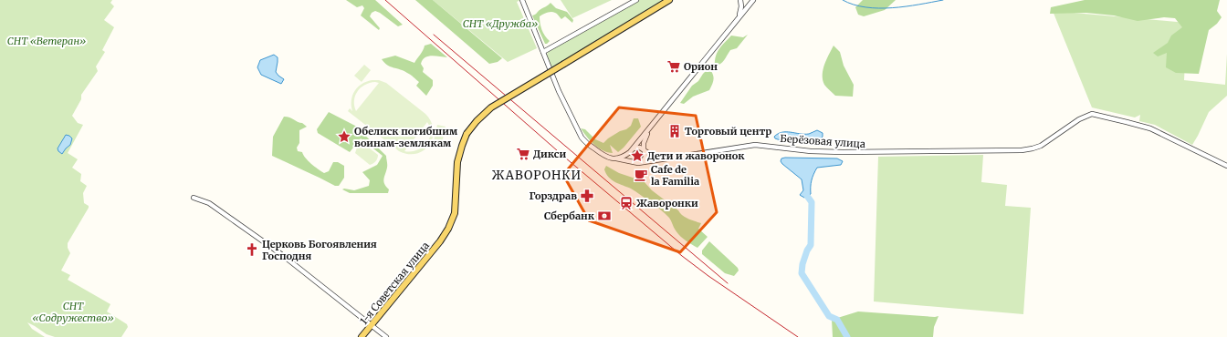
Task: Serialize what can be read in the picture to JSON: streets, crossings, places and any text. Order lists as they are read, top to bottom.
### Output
{
  "streets": {
    "main road": ["1-я Советская улица"],
    "street": ["Берёзовая улица"]
  },
  "districts": ["ЖАВОРОНКИ"],
  "parks": ["СНТ «Дружба»", "СНТ «Ветеран»", "СНТ «Содружество»"],
  "places": {
    "supermarket": ["Орион", "Дикси"],
    "building": ["Торговый центр"],
    "place": ["Обелиск погибшим воинам-землякам", "Дети и жаворонок"],
    "cafe": ["Cafe de la Familia"],
    "pharmacy": ["Горздрав"],
    "station": ["Жаворонки"],
    "bank": ["Сбербанк"],
    "church": ["Церковь Богоявления Господня"]
  }
}
